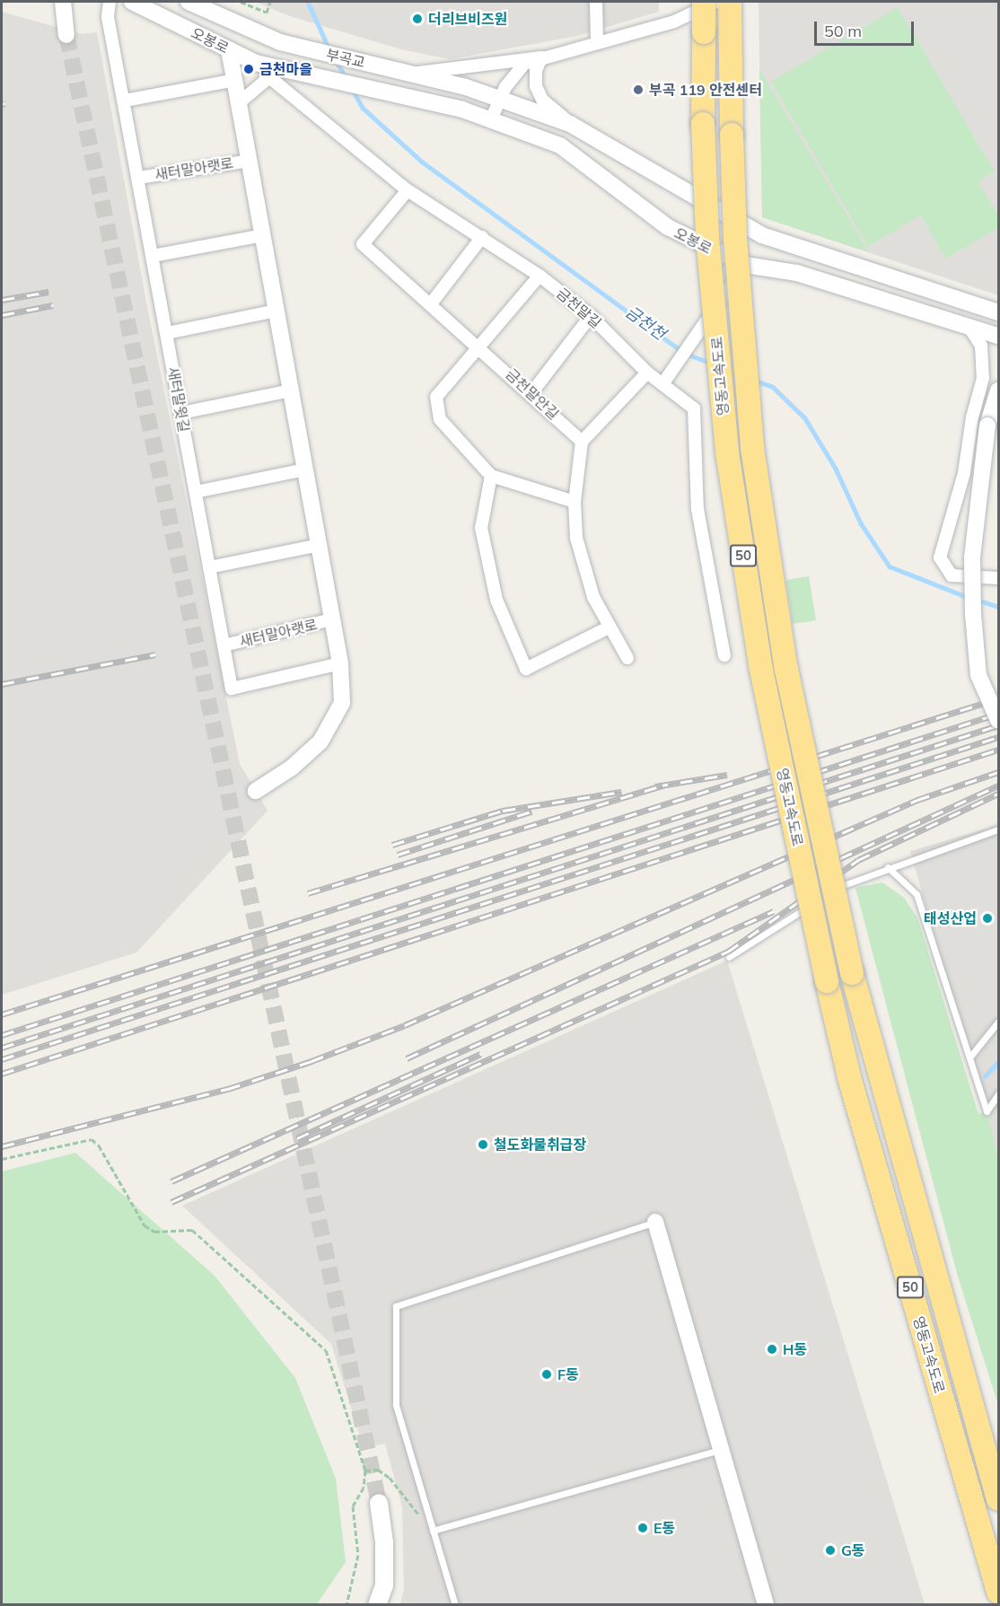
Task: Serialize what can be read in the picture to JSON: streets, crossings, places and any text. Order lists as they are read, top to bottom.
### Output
{
  "streets": {
    "highway": ["영동고속도로", "50"],
    "street": [
      "오봉로",
      "부곡교",
      "새터말아랫로",
      "금천말길",
      "금천말안길",
      "새터말윗길"
    ]
  },
  "crossings": [
    ["오봉로", "부곡교"],
    ["오봉로", "새터말아랫로"],
    ["오봉로", "금천말길"],
    ["새터말아랫로", "새터말윗길"],
    ["금천말길", "금천말안길"]
  ],
  "water": ["금천천"],
  "places": [
    "더리브비즈원",
    "금천마을",
    "부곡 119 안전센터",
    "태성산업",
    "철도화물취급장",
    "H동",
    "F동",
    "E동",
    "G동"
  ],
  "scale_bar": "50 m"
}
